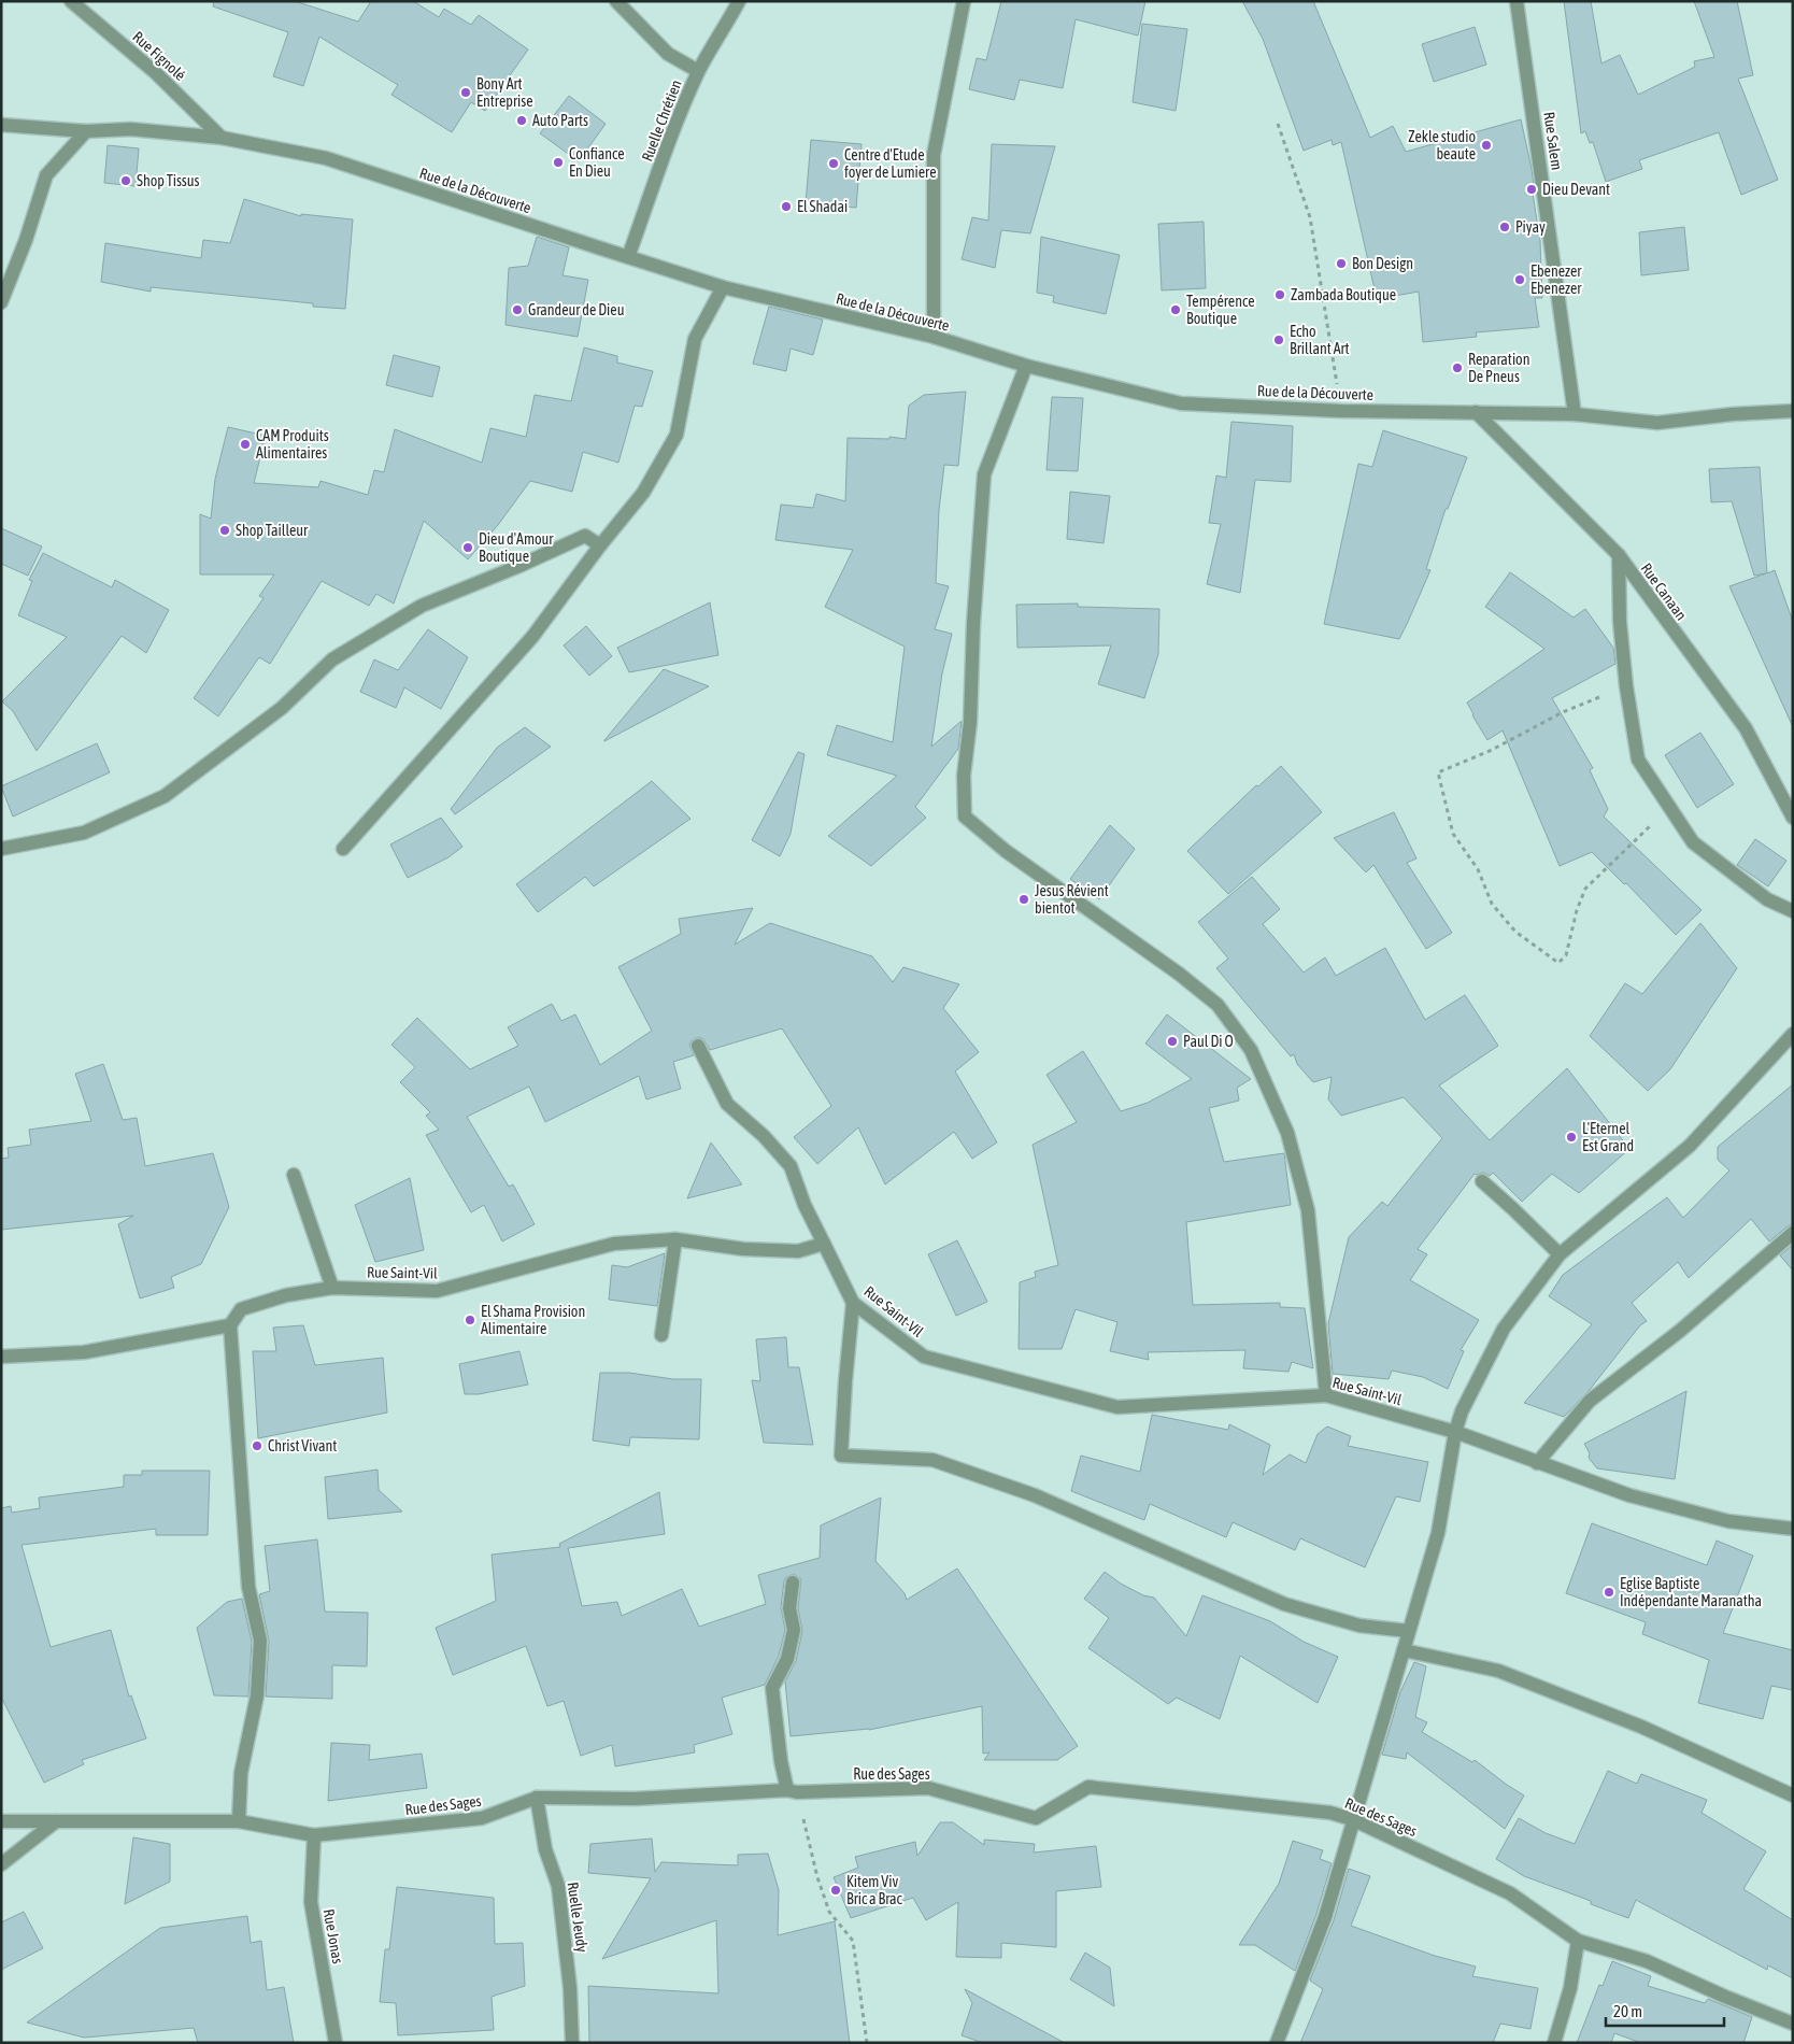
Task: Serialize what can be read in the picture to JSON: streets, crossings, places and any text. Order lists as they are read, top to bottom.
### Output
{
  "streets": {
    "street": [
      "Rue Fignolé",
      "Ruelle Chrétien",
      "Rue Salem",
      "Rue de la Découverte",
      "Rue Canaan",
      "Rue Saint-Vil",
      "Rue des Sages",
      "Ruelle Jeudy",
      "Rue Jonas"
    ]
  },
  "crossings": [
    ["Rue Fignolé", "Rue de la Découverte"],
    ["Ruelle Chrétien", "Rue de la Découverte"],
    ["Rue Salem", "Rue de la Découverte"],
    ["Rue de la Découverte", "Rue Canaan"],
    ["Rue des Sages", "Ruelle Jeudy"],
    ["Rue des Sages", "Rue Jonas"]
  ],
  "places": [
    "Bony Art Entreprise",
    "Auto Parts",
    "Zekle studio beaute",
    "Confiance En Dieu",
    "Centre d'Etude foyer de Lumiere",
    "Shop Tissus",
    "Dieu Devant",
    "El Shadai",
    "Piyay",
    "Bon Design",
    "Ebenezer Ebenezer",
    "Zambada Boutique",
    "Grandeur de Dieu",
    "Tempérence Boutique",
    "Echo Brillant Art",
    "Reparation De Pneus",
    "CAM Produits Alimentaires",
    "Shop Tailleur",
    "Dieu d'Amour Boutique",
    "Jesus Révient bientot",
    "Paul Di O",
    "L'Eternel Est Grand",
    "El Shama Provision Alimentaire",
    "Christ Vivant",
    "Eglise Baptiste Indépendante Maranatha",
    "Kitem Viv Bric a Brac"
  ],
  "scale_bar": "20 m"
}
